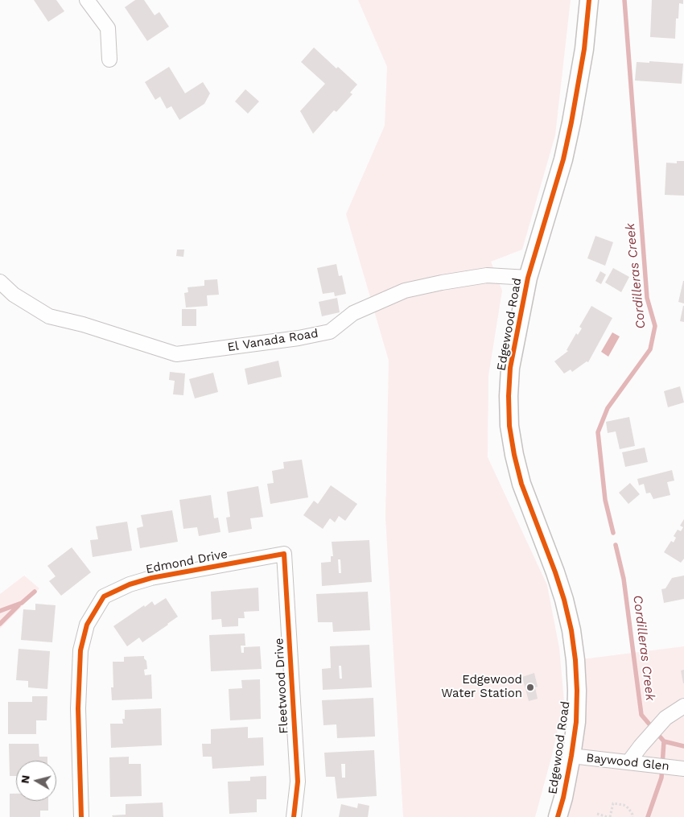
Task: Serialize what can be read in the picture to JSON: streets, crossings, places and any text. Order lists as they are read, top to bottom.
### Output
{
  "streets": {
    "main road": ["Edgewood Road"],
    "street": [
      "El Vanada Road",
      "Edmond Drive",
      "Fleetwood Drive",
      "Baywood Glen"
    ]
  },
  "crossings": [
    ["Edgewood Road", "El Vanada Road"],
    ["Edgewood Road", "Baywood Glen"],
    ["Edmond Drive", "Fleetwood Drive"]
  ],
  "water": ["Cordilleras Creek"],
  "places": ["Edgewood Water Station"],
  "north": "left"
}
